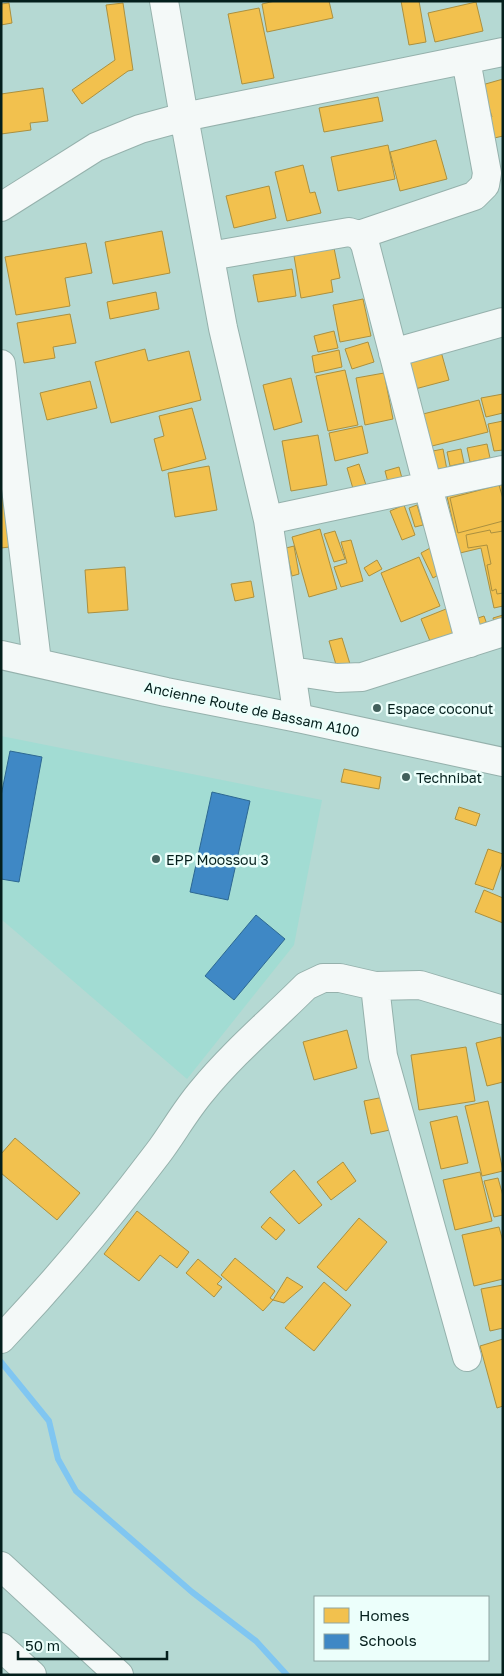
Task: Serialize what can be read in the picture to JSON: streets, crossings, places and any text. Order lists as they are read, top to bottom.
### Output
{
  "streets": {
    "main road": ["Ancienne Route de Bassam A100"]
  },
  "places": ["Espace coconut", "Technibat", "EPP Moossou 3"],
  "legend": ["Homes", "Schools"],
  "scale_bar": "50 m"
}
